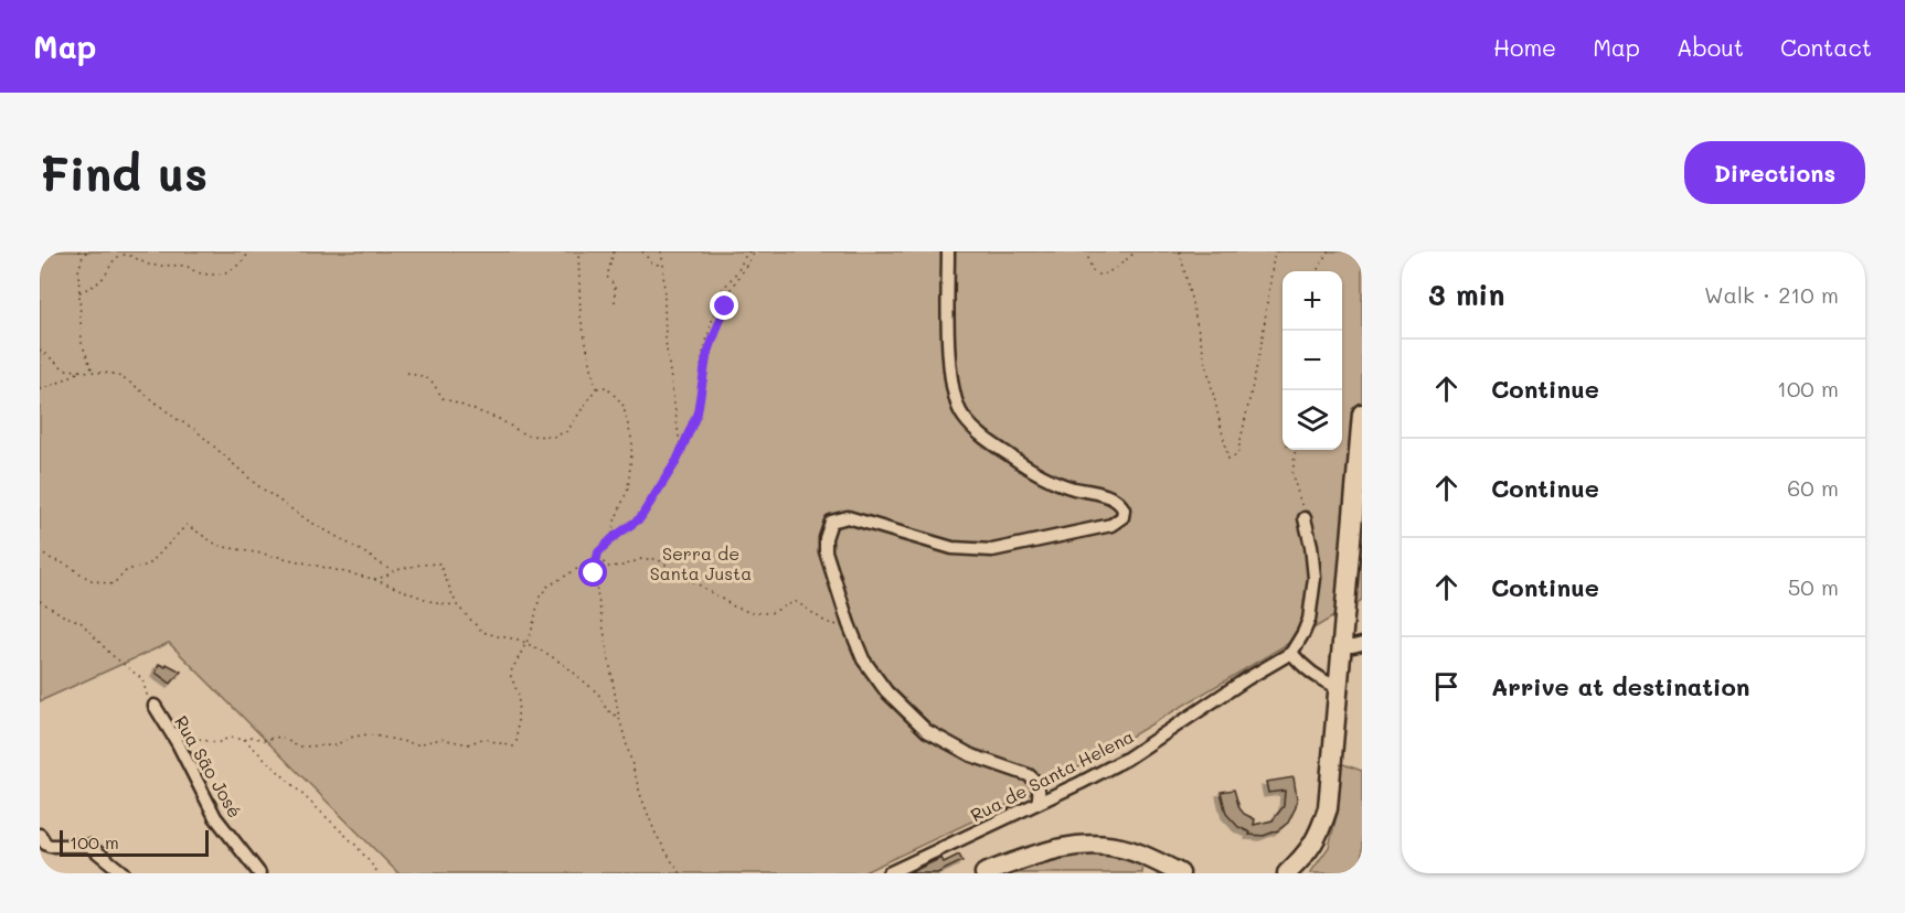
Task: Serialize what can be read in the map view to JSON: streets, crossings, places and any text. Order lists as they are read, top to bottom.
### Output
{
  "streets": {
    "street": ["Rua São José", "Rua de Santa Helena"]
  },
  "parks": ["Serra de Santa Justa"],
  "scale_bar": "100 m",
  "page": {
    "header": "Map",
    "nav": [
      "Home",
      "Map",
      "About",
      "Contact"
    ],
    "buttons": "Directions",
    "title": "Find us",
    "heading": ["3 min", "Walk · 210 m"],
    "map_buttons": ["+", "−"],
    "list": [
      ["Continue", "100 m"],
      ["Continue", "60 m"],
      ["Continue", "50 m"],
      "Arrive at destination"
    ],
    "scale": "100 m"
  }
}
